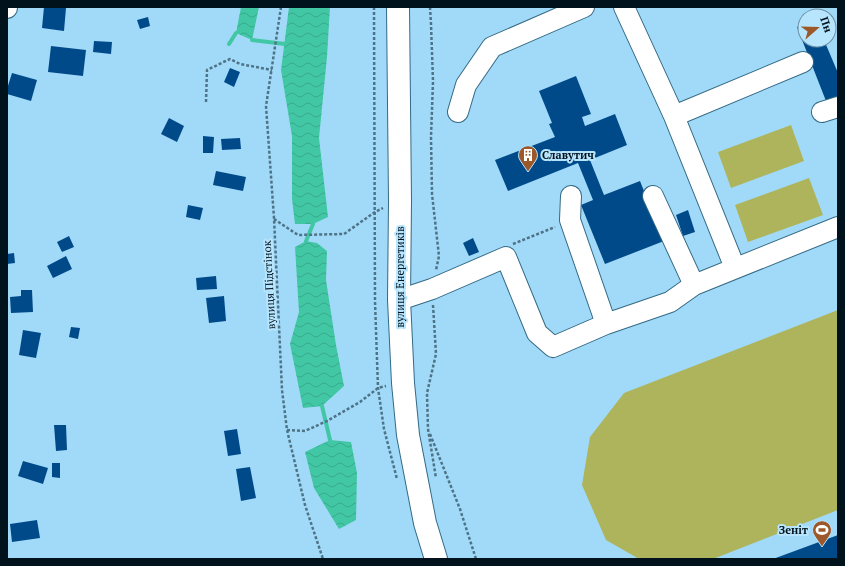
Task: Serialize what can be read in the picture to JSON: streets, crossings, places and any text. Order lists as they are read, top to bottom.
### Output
{
  "streets": {
    "main road": ["вулиця Енергетиків"],
    "path": ["вулиця Підстінок"]
  },
  "places": {
    "building": ["Славутич"],
    "sports": ["Зеніт"]
  },
  "north": "right"
}
